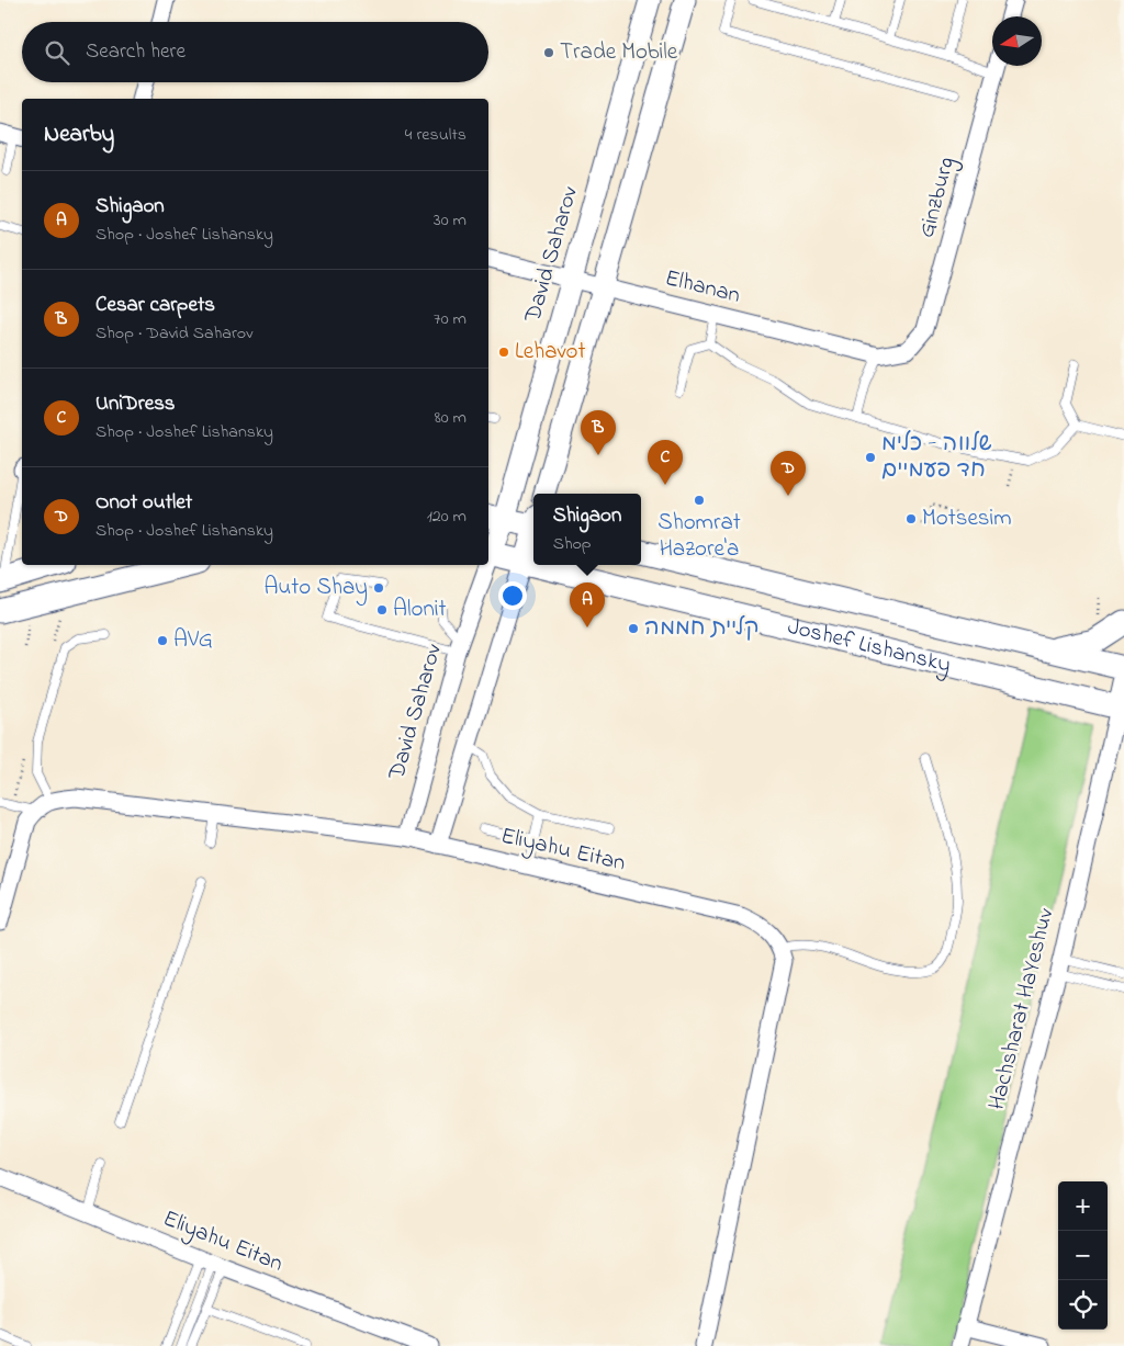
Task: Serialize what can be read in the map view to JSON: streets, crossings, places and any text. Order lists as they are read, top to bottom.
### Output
{
  "streets": {
    "main road": ["Joshef Lishansky"],
    "street": [
      "Ginzburg",
      "David Saharov",
      "Elhanan",
      "Eliyahu Eitan",
      "Hachsharat HaYeshuv"
    ]
  },
  "crossings": [
    ["Ginzburg", "Elhanan"],
    ["David Saharov", "Elhanan"],
    ["David Saharov", "Joshef Lishansky"],
    ["David Saharov", "Eliyahu Eitan"],
    ["Joshef Lishansky", "Hachsharat HaYeshuv"]
  ],
  "places": [
    "Trade Mobile",
    "Lehavot",
    "שלווה - כלימ חד פעמיים",
    "Shomrat Hazore'a",
    "Motsesim",
    "Auto Shay",
    "Alonit",
    "קליית חממה",
    "AVG"
  ],
  "north": "left",
  "page": {
    "search": "Search here",
    "heading": ["Nearby", "4 results"],
    "list": [
      {
        "mark": "A",
        "name": "Shigaon",
        "note": "Shop · Joshef Lishansky",
        "value": "30 m"
      },
      {
        "mark": "B",
        "name": "Cesar carpets",
        "note": "Shop · David Saharov",
        "value": "70 m"
      },
      {
        "mark": "C",
        "name": "UniDress",
        "note": "Shop · Joshef Lishansky",
        "value": "80 m"
      },
      {
        "mark": "D",
        "name": "Onot outlet",
        "note": "Shop · Joshef Lishansky",
        "value": "120 m"
      }
    ],
    "pins": [
      "B",
      "C",
      "D",
      "A"
    ],
    "popup": ["Shigaon", "Shop"],
    "map_buttons": ["+", "−"]
  }
}
